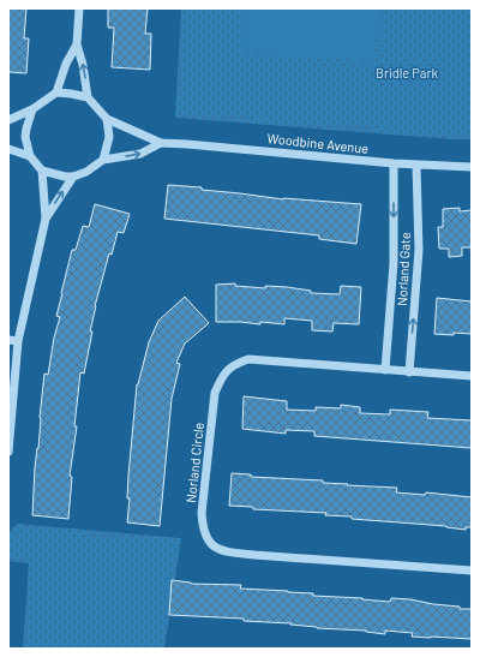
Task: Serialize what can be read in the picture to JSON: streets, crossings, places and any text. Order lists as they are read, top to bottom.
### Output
{
  "streets": {
    "street": ["Woodbine Avenue", "Norland Gate", "Norland Circle"]
  },
  "crossings": [
    ["Woodbine Avenue", "Norland Gate"],
    ["Norland Gate", "Norland Circle"]
  ],
  "parks": ["Bridle Park"]
}
